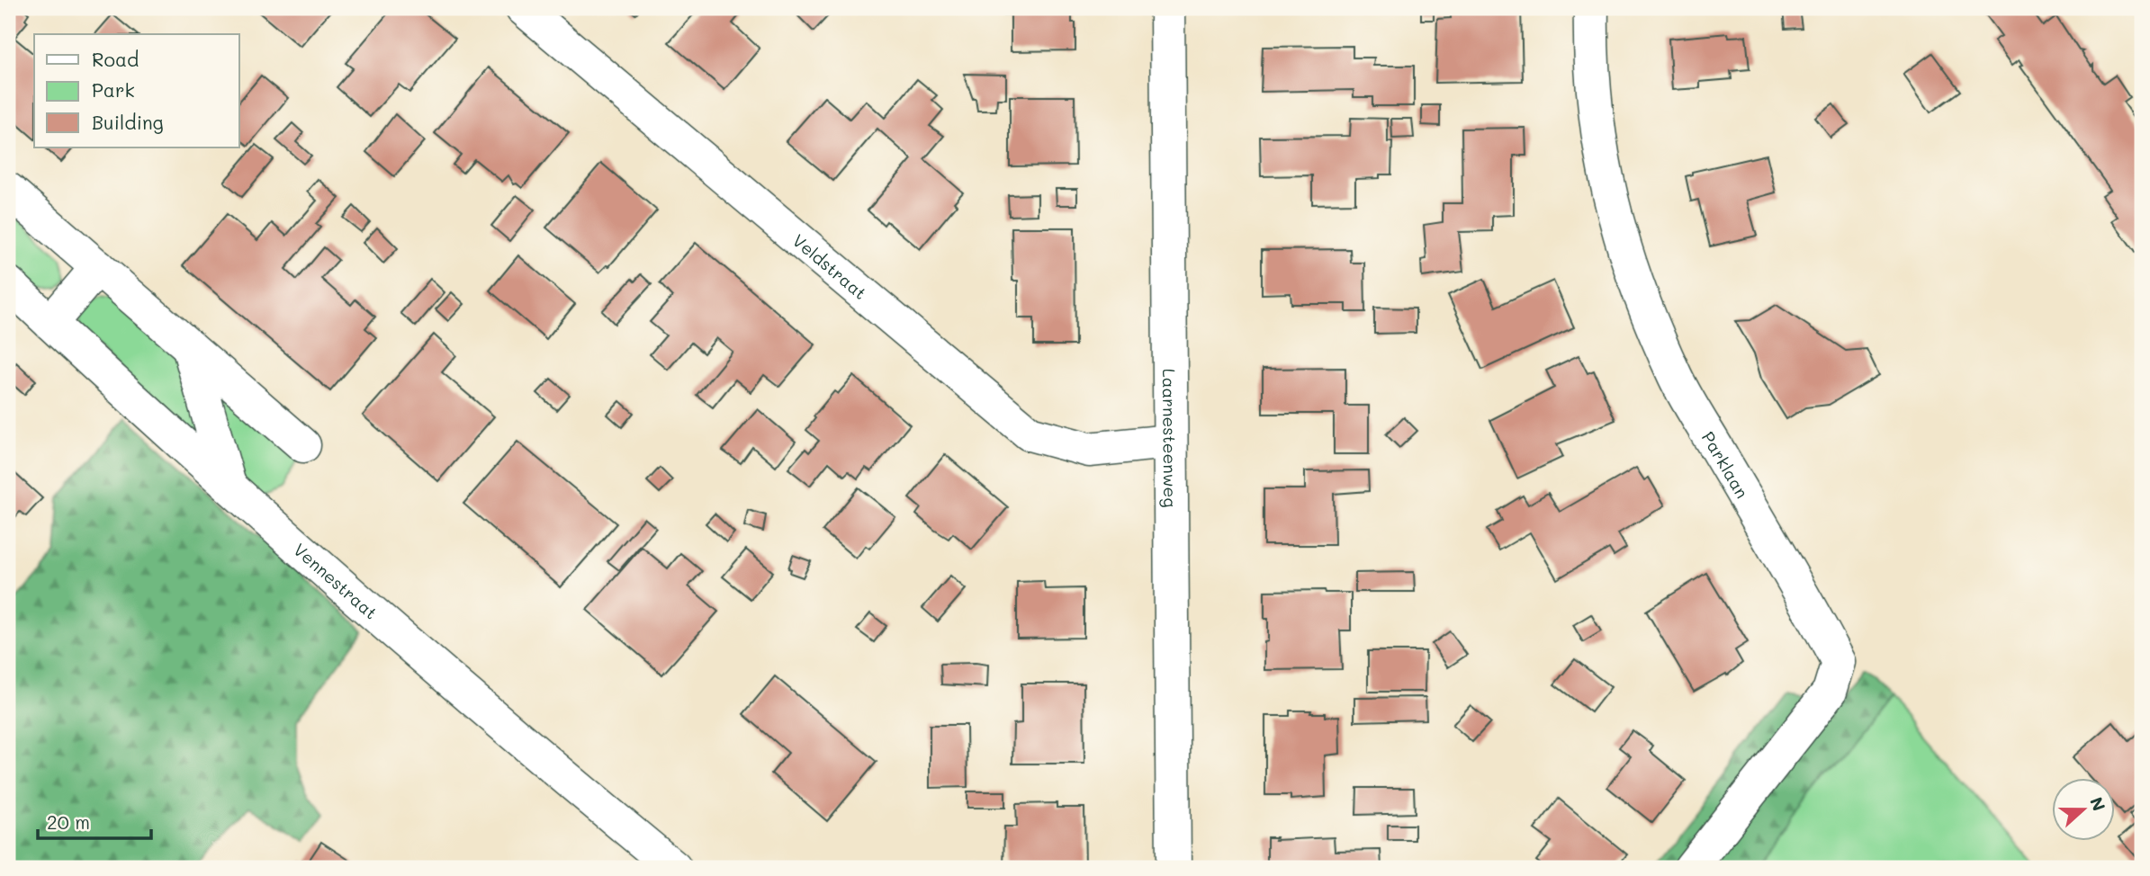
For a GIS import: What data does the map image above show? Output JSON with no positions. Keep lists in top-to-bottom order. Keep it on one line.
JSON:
{"streets":{"street":["Veldstraat","Laarnesteenweg","Parklaan","Vennestraat"]},"crossings":[["Veldstraat","Laarnesteenweg"]],"legend":["Road","Park","Building"],"scale_bar":"20 m","north":"right"}
